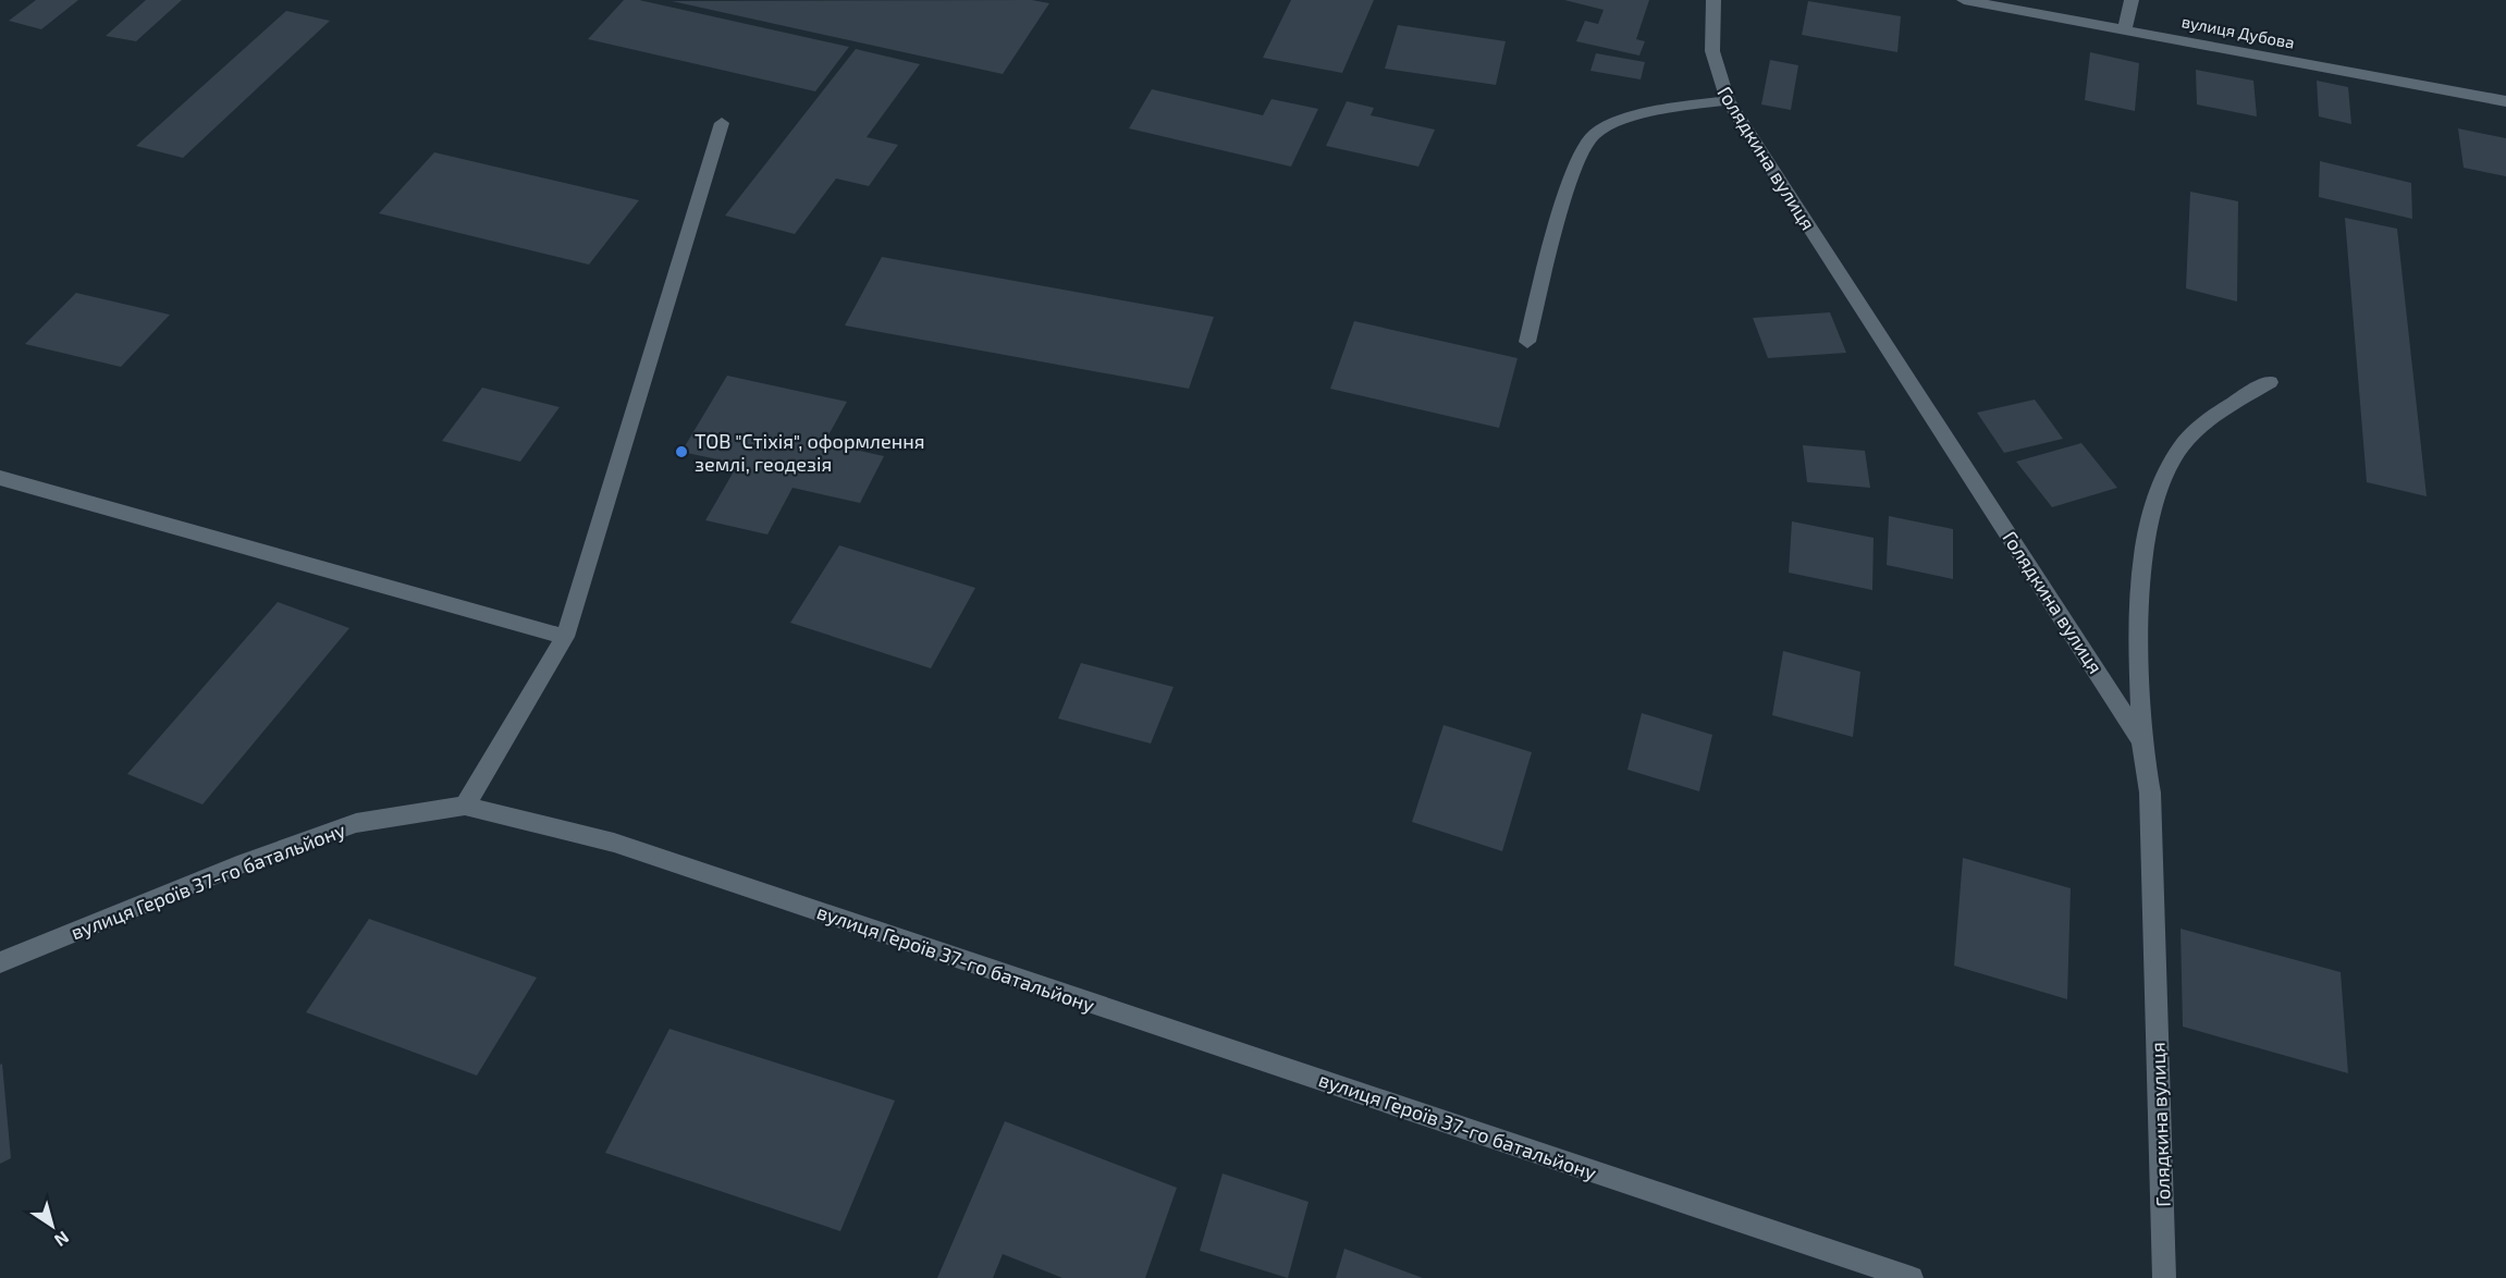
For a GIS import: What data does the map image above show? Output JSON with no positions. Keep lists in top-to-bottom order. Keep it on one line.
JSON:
{"streets":{"street":["вулиця Дубова","Голядкина вулиця","вулиця Героїв 37-го батальйону"]},"places":["ТОВ \"Стіхія\", оформлення землі, геодезія"],"north":"bottom right"}
